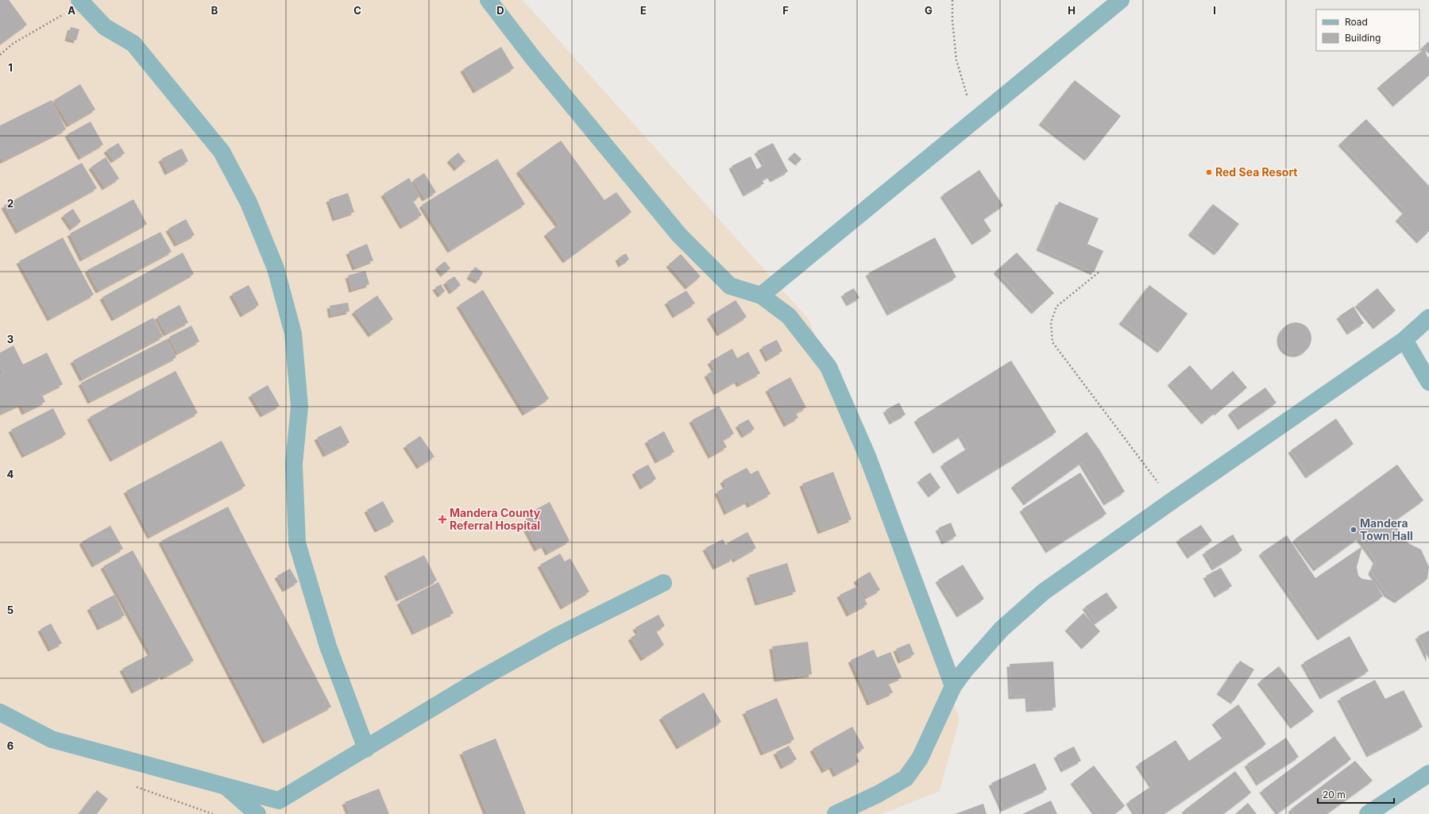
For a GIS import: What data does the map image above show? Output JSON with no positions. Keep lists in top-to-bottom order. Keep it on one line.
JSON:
{"places":{"other":["Red Sea Resort","Mandera Town Hall"],"health":["Mandera County Referral Hospital"]},"legend":["Road","Building"],"scale_bar":"20 m","grid":{"columns":["A","B","C","D","E","F","G","H","I"],"rows":["1","2","3","4","5","6"]}}
